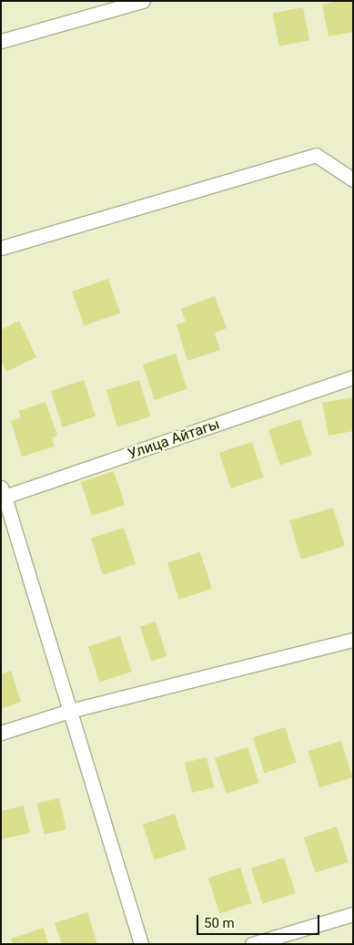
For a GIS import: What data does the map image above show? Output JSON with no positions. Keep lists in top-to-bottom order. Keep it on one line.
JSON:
{"streets":{"street":["Улица Айтагы"]},"scale_bar":"50 m"}
